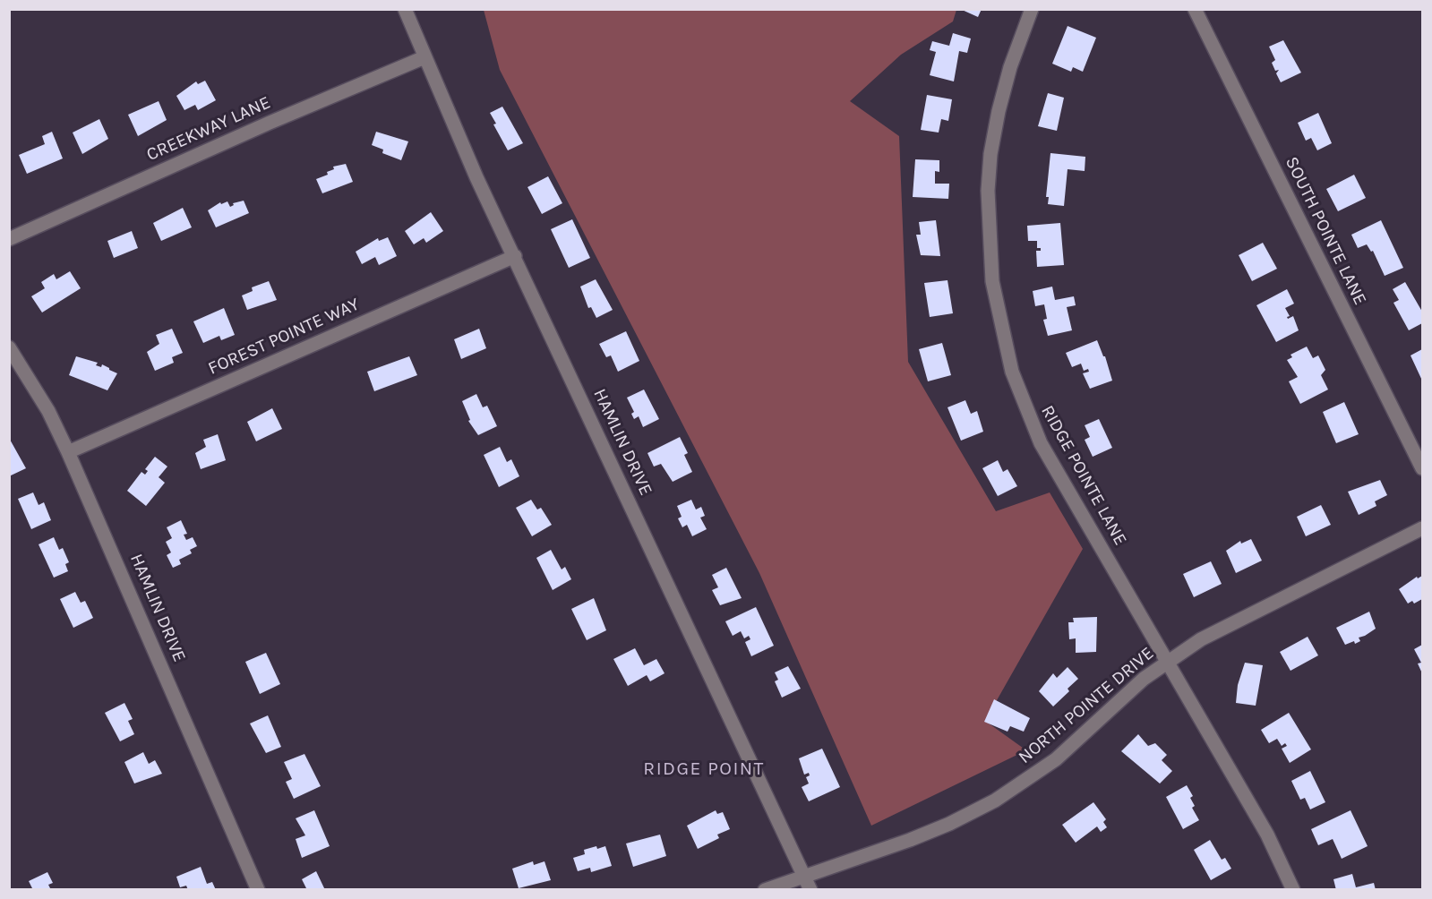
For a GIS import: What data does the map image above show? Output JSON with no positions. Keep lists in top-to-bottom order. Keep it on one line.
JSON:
{"streets":{"street":["CREEKWAY LANE","SOUTH POINTE LANE","FOREST POINTE WAY","HAMLIN DRIVE","RIDGE POINTE LANE","NORTH POINTE DRIVE"]},"crossings":[["CREEKWAY LANE","HAMLIN DRIVE"],["FOREST POINTE WAY","HAMLIN DRIVE"],["HAMLIN DRIVE","NORTH POINTE DRIVE"],["RIDGE POINTE LANE","NORTH POINTE DRIVE"]],"districts":["RIDGE POINT"]}
